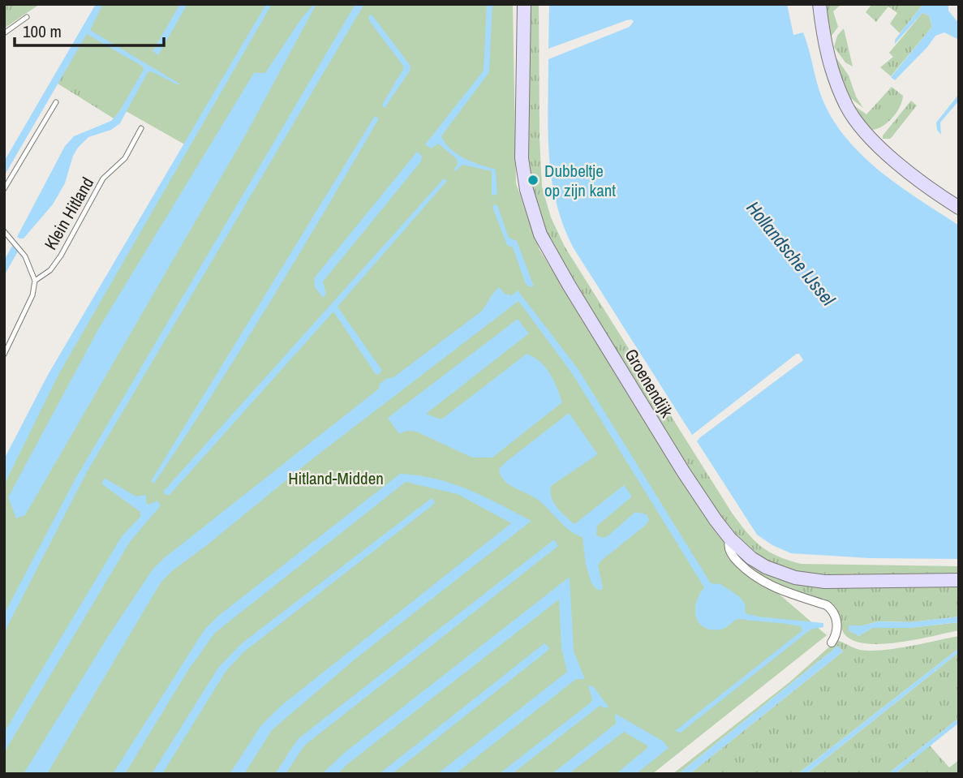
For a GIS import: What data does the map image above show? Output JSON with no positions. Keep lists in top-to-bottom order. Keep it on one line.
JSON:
{"streets":{"street":["Groenendijk"],"lane":["Klein Hitland"]},"water":["Hollandsche IJssel"],"parks":["Hitland-Midden"],"places":["Dubbeltje op zijn kant"],"scale_bar":"100 m"}
